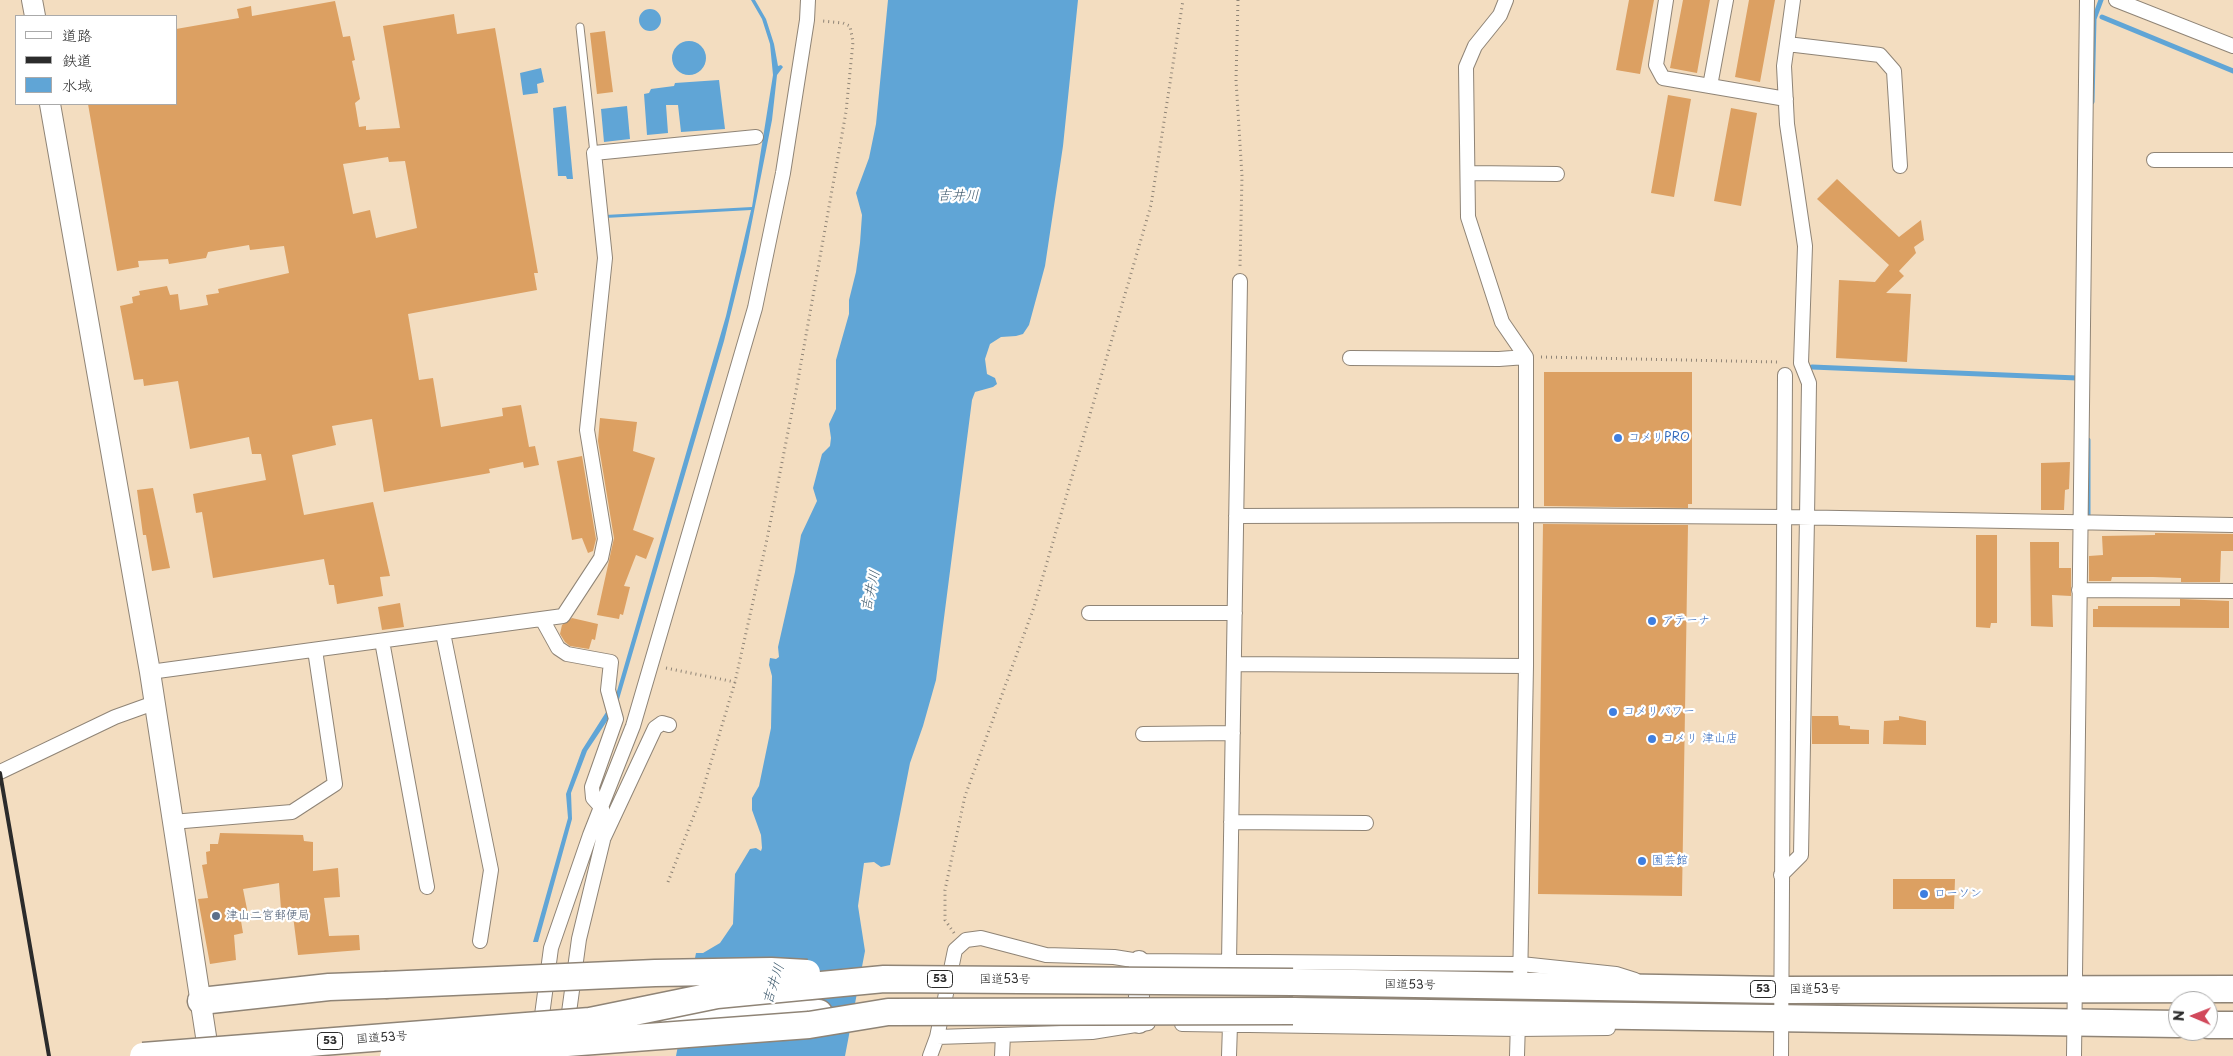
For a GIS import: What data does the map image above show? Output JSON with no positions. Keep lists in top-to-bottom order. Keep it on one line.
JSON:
{"streets":{"highway":["53","国道53号"]},"water":["吉井川"],"places":["コメリPRO","アテーナ","コメリパワー","コメリ 津山店","園芸館","ローソン","津山二宮郵便局"],"legend":["道路","鉄道","水域"],"north":"left"}
